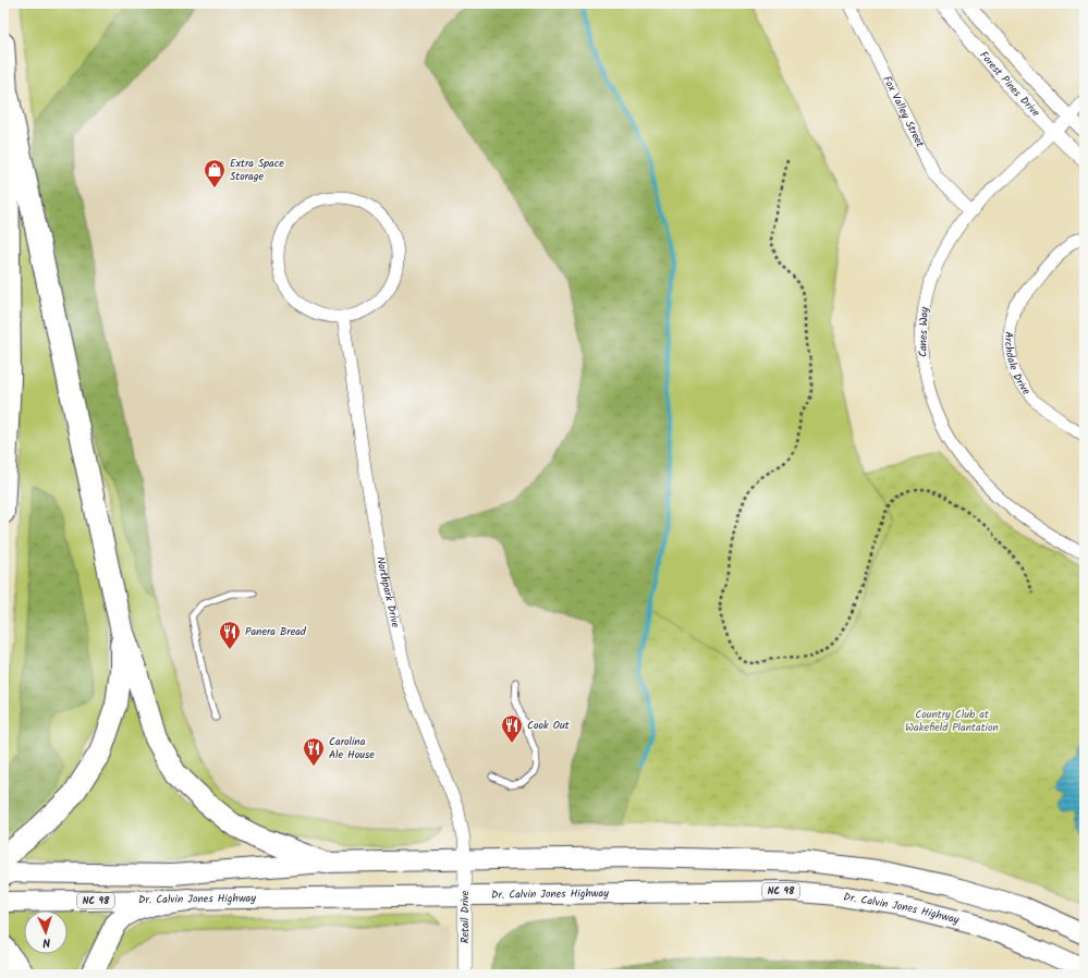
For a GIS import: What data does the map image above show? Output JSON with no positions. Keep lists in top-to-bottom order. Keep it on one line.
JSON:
{"streets":{"highway":["NC 98","Dr. Calvin Jones Highway"],"street":["Forest Pines Drive","Fox Valley Street","Canes Way","Archdale Drive","Northpark Drive","Retail Drive"]},"crossings":[["Forest Pines Drive","Canes Way"],["Fox Valley Street","Canes Way"],["Northpark Drive","Retail Drive"],["Dr. Calvin Jones Highway","Retail Drive"]],"parks":["Country Club at Wakefield Plantation"],"places":{"shop":["Extra Space Storage"],"restaurant":["Panera Bread","Cook Out","Carolina Ale House"]},"north":"bottom"}
